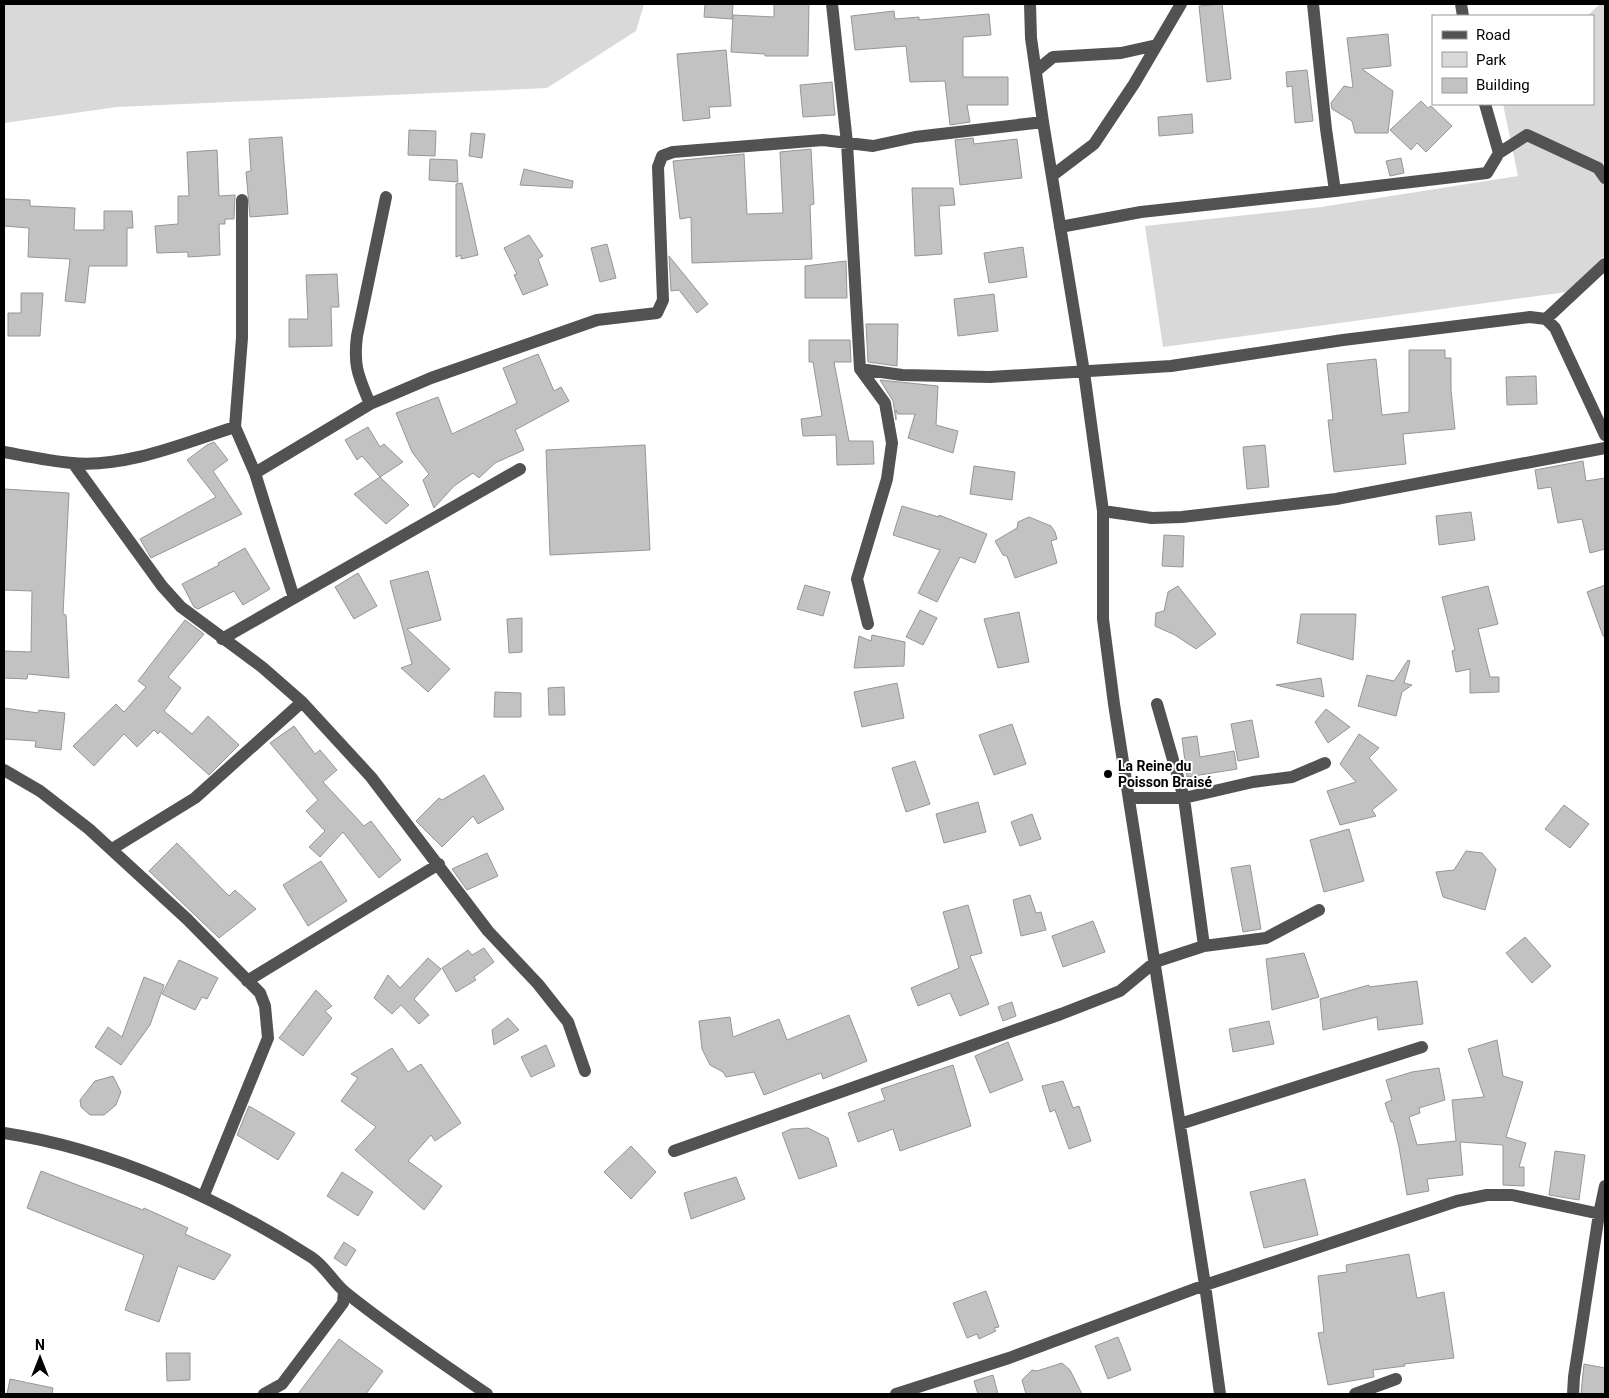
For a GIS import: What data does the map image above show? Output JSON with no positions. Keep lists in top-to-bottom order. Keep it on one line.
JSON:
{"places":["La Reine du Poisson Braisé"],"legend":["Road","Park","Building"],"north":"top"}
